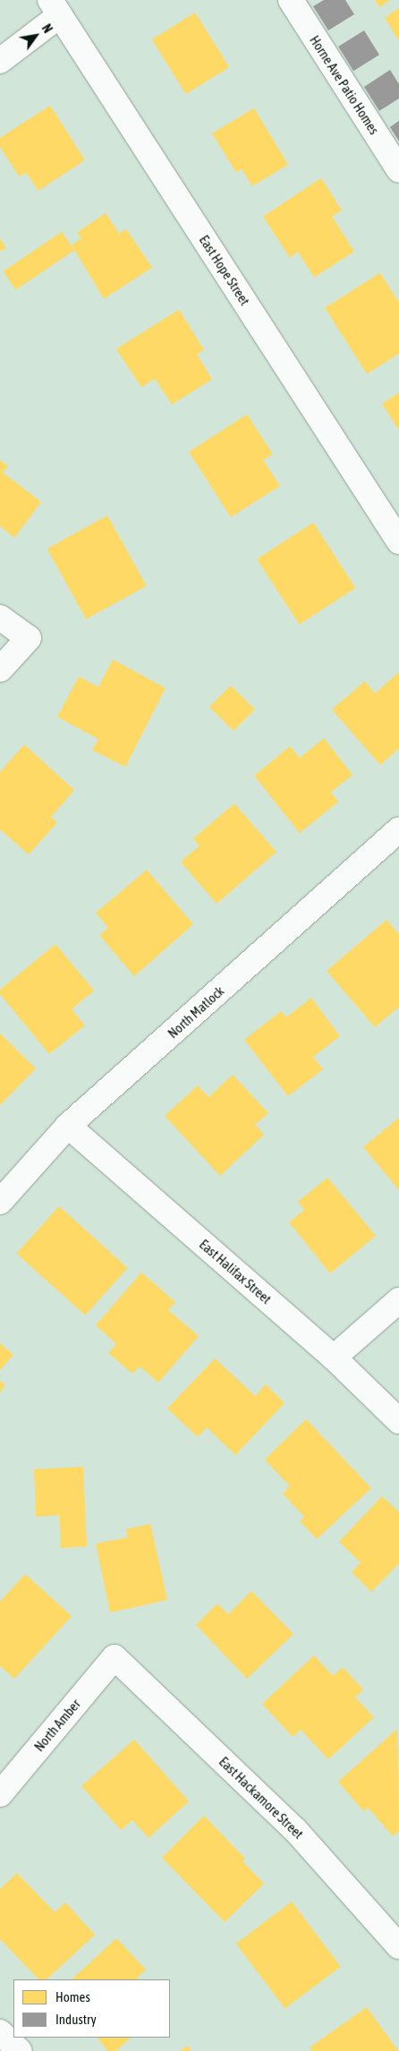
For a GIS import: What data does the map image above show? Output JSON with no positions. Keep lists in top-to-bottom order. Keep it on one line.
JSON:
{"streets":{"street":["Horne Ave Patio Homes","East Hope Street","North Matlock","East Halifax Street","North Amber","East Hackamore Street"]},"crossings":[["North Matlock","East Halifax Street"],["North Amber","East Hackamore Street"]],"legend":["Homes","Industry"],"north":"top right"}
